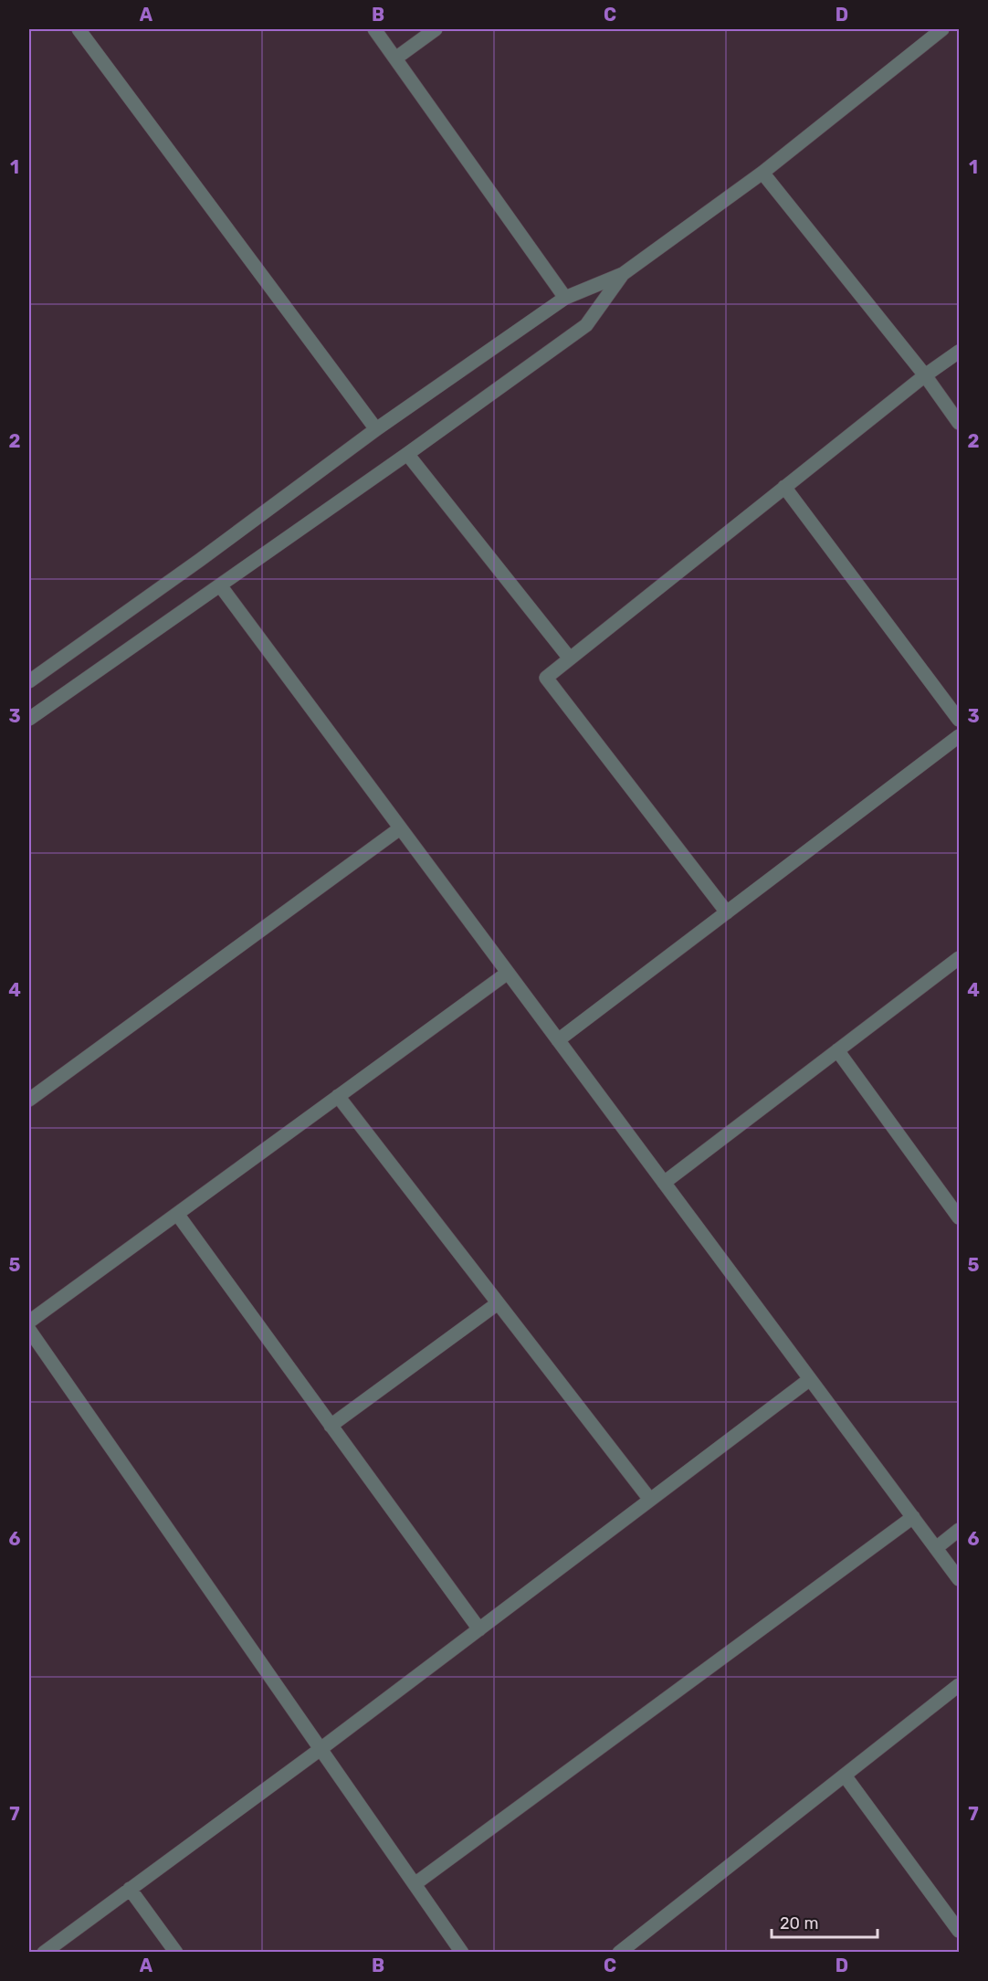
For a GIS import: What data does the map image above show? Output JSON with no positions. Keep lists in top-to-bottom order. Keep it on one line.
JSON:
{"scale_bar":"20 m","grid":{"columns":["A","B","C","D"],"rows":["1","2","3","4","5","6","7"]}}
